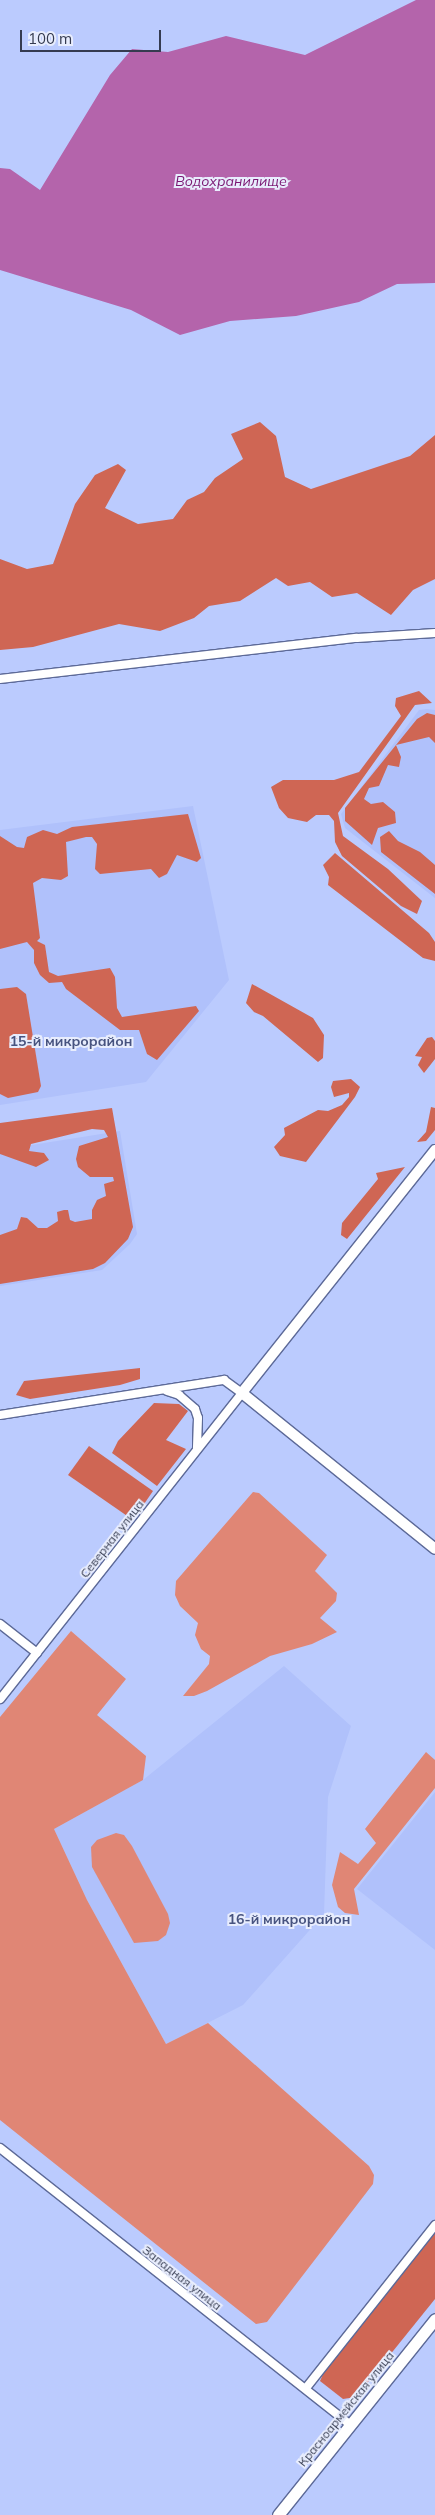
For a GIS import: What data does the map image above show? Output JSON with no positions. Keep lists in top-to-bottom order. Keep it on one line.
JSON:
{"streets":{"main road":["Красноармейская улица"],"street":["Северная улица","Западная улица"]},"crossings":[["Западная улица","Красноармейская улица"]],"districts":["15-й микрорайон","16-й микрорайон"],"water":["Водохранилище"],"scale_bar":"100 m"}
